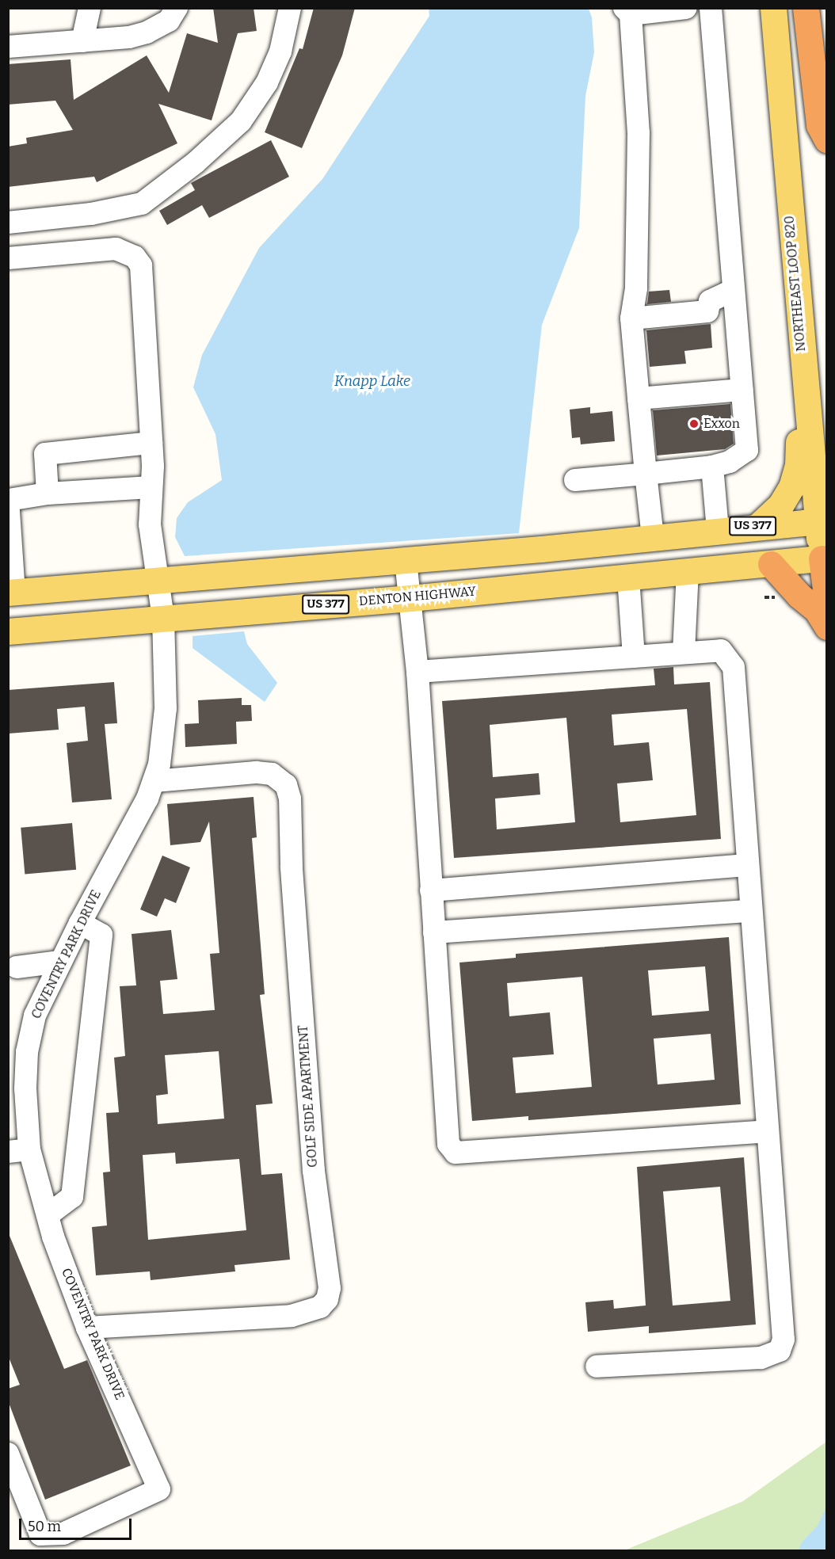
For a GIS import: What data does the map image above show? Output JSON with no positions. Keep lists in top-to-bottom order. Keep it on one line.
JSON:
{"streets":{"main road":["NORTHEAST LOOP 820","US 377","DENTON HIGHWAY"],"street":["COVENTRY PARK DRIVE","GOLF SIDE APARTMENT"]},"crossings":[["NORTHEAST LOOP 820","US 377"],["NORTHEAST LOOP 820","DENTON HIGHWAY"],["US 377","COVENTRY PARK DRIVE"],["DENTON HIGHWAY","COVENTRY PARK DRIVE"],["COVENTRY PARK DRIVE","GOLF SIDE APARTMENT"]],"water":["Knapp Lake"],"places":["Exxon"],"scale_bar":"50 m"}
